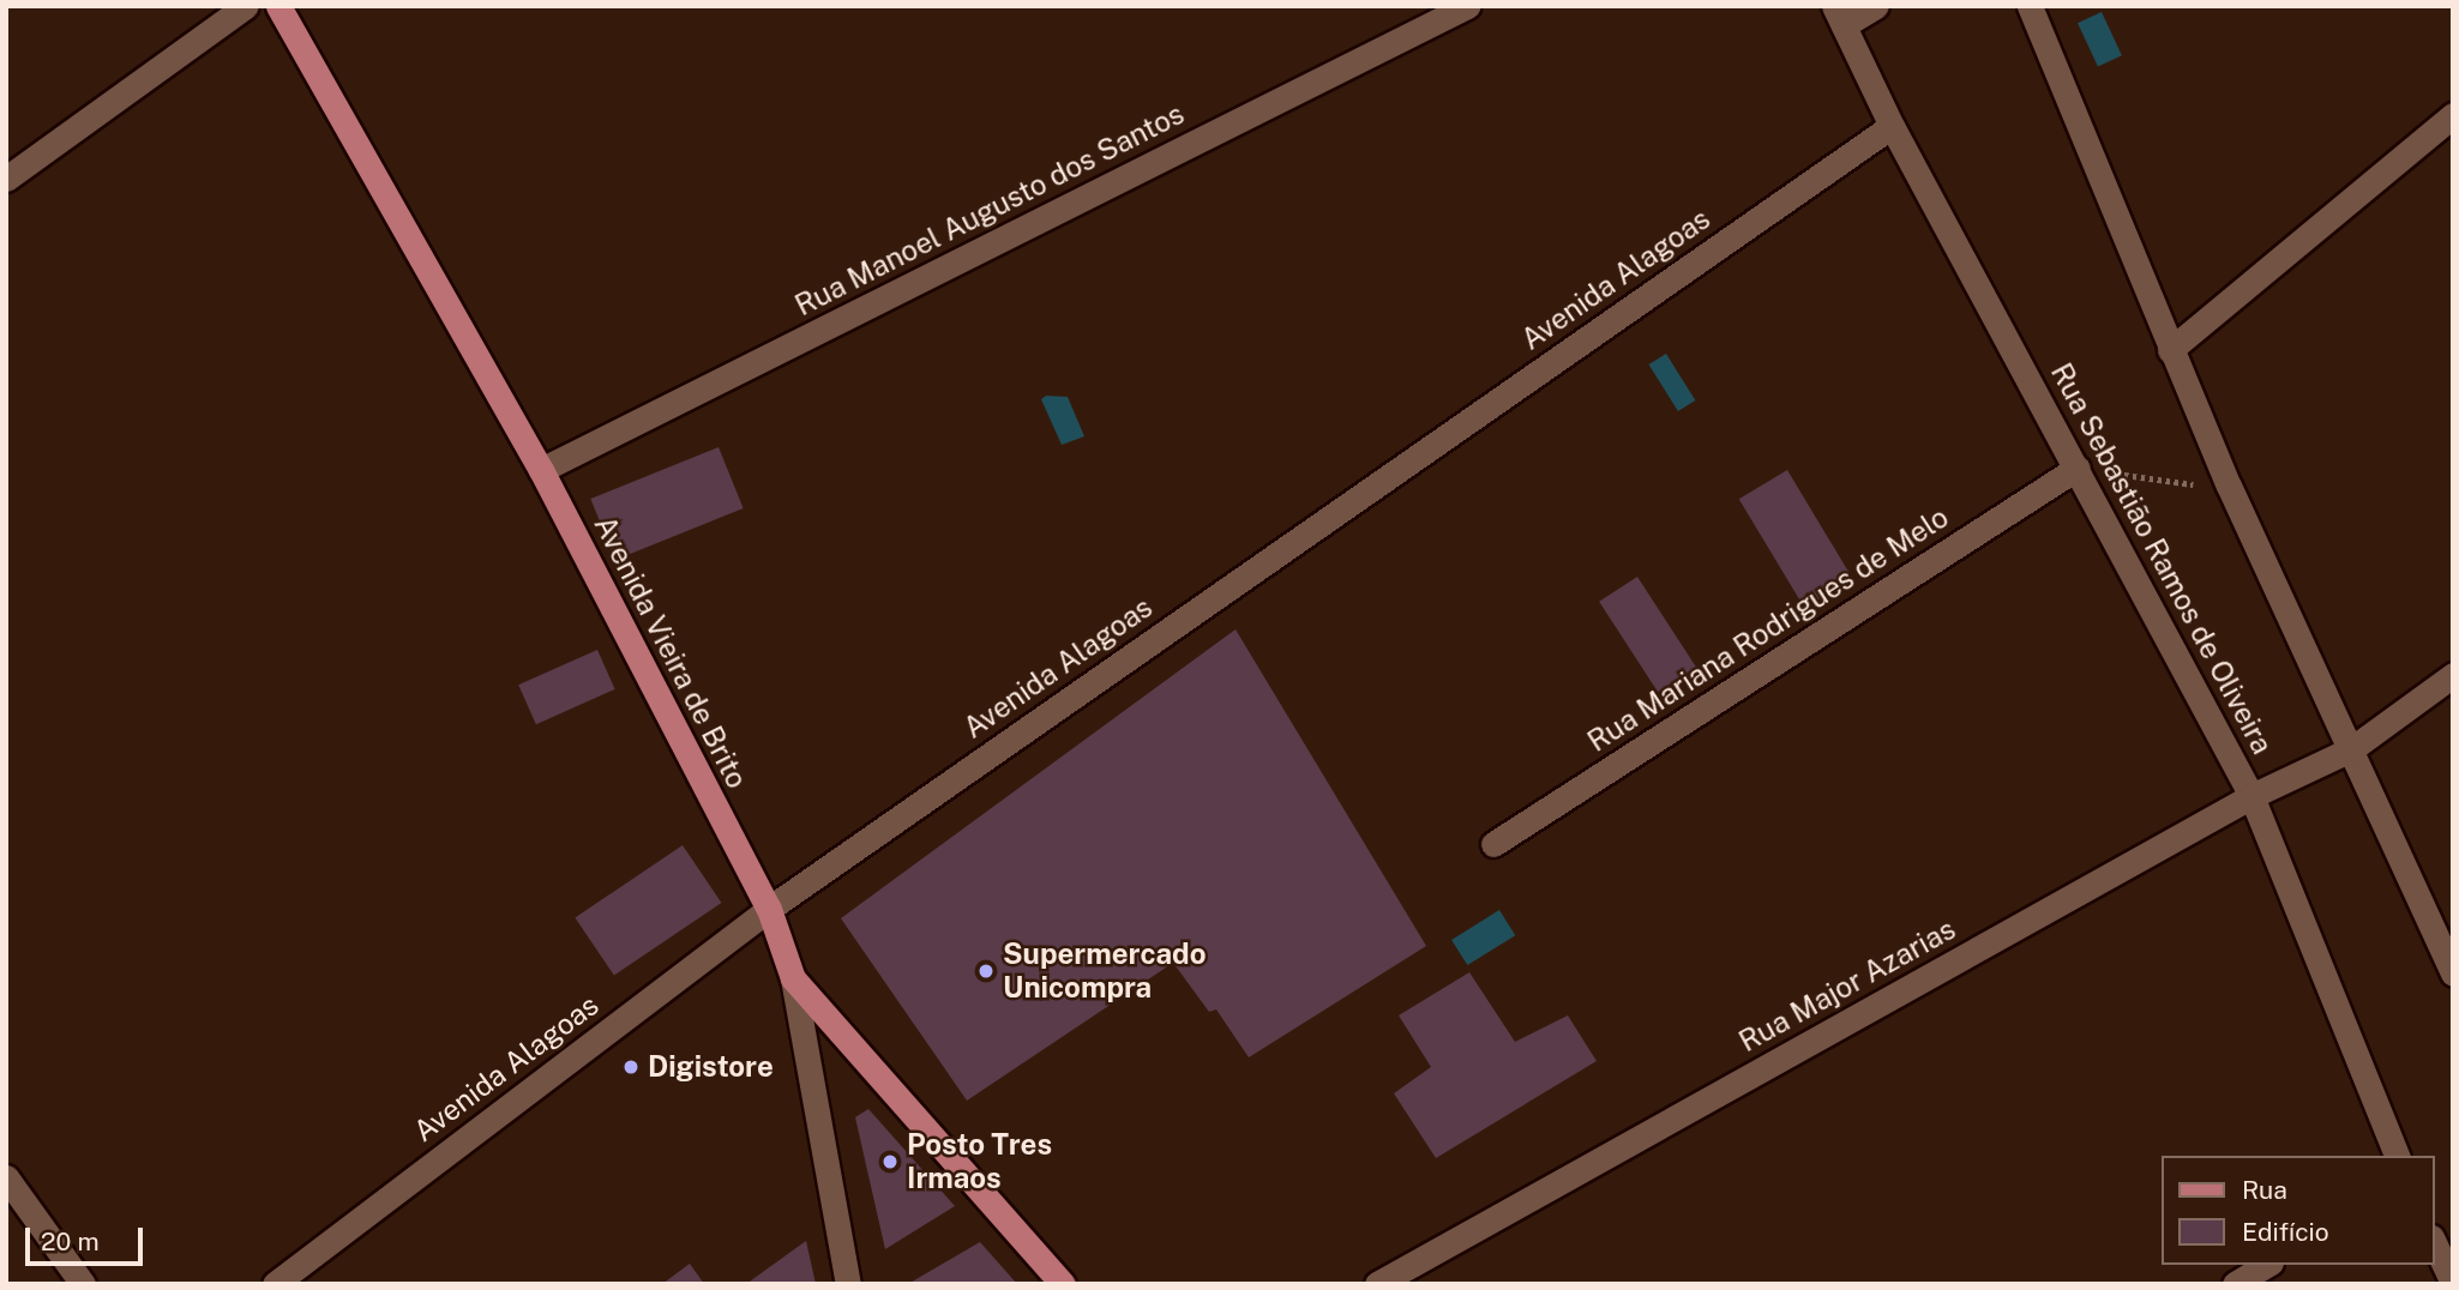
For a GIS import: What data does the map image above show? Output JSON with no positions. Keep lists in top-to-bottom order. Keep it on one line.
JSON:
{"streets":{"main road":["Avenida Vieira de Brito"],"street":["Rua Manoel Augusto dos Santos","Avenida Alagoas","Rua Sebastião Ramos de Oliveira","Rua Mariana Rodrigues de Melo","Rua Major Azarias"]},"crossings":[["Rua Manoel Augusto dos Santos","Avenida Vieira de Brito"],["Avenida Alagoas","Rua Sebastião Ramos de Oliveira"],["Avenida Alagoas","Avenida Vieira de Brito"],["Rua Sebastião Ramos de Oliveira","Rua Mariana Rodrigues de Melo"],["Rua Sebastião Ramos de Oliveira","Rua Major Azarias"]],"places":["Supermercado Unicompra","Digistore","Posto Tres Irmaos"],"legend":["Rua","Edifício"],"scale_bar":"20 m"}
